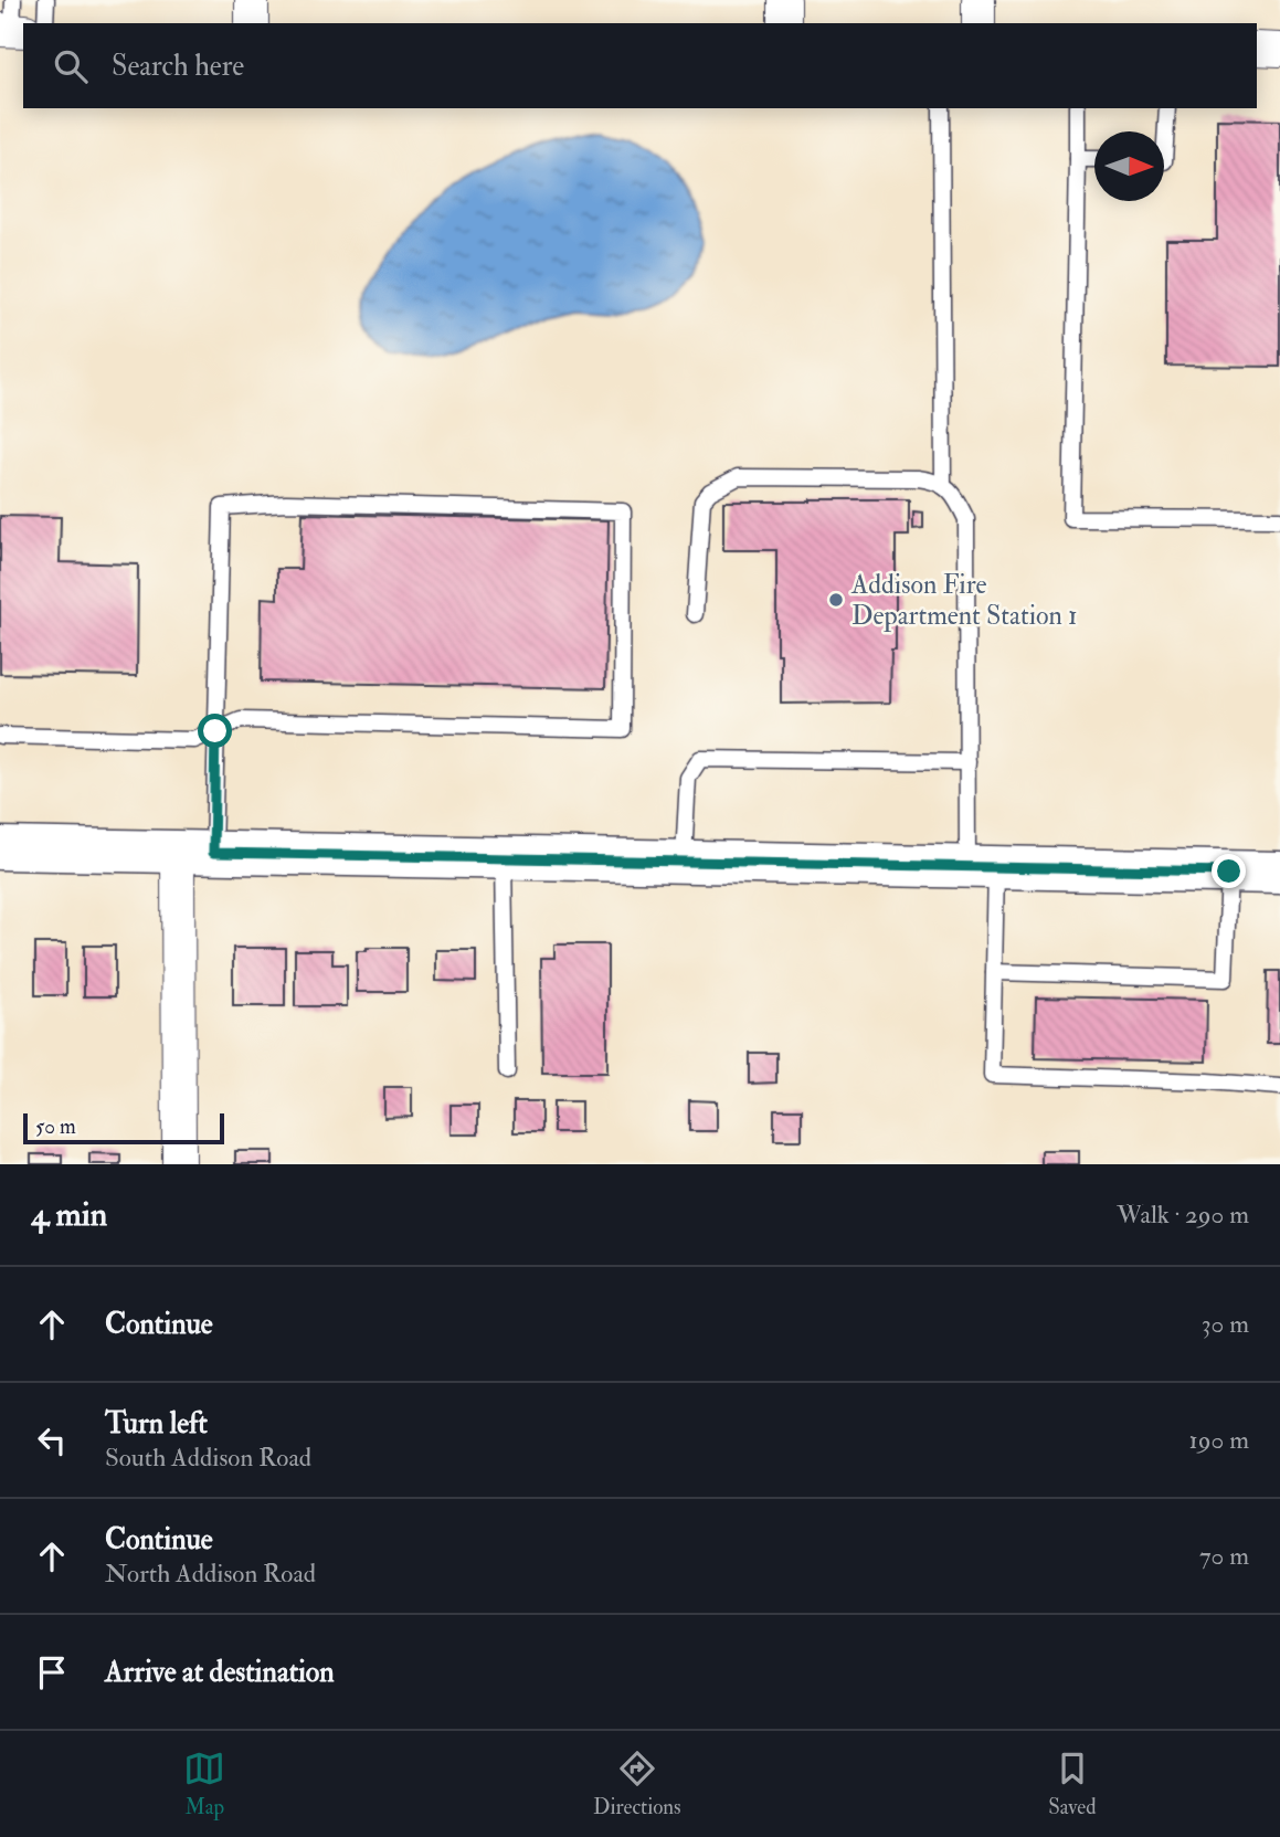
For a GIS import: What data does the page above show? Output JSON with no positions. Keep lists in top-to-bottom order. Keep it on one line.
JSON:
{"places":["Addison Fire Department Station 1"],"scale_bar":"50 m","north":"right","page":{"search":"Search here","scale":"50 m","heading":["4 min","Walk · 290 m"],"list":[["Continue","30 m"],["Turn left","South Addison Road","190 m"],["Continue","North Addison Road","70 m"],"Arrive at destination"],"nav":["Map","Directions","Saved"]}}
